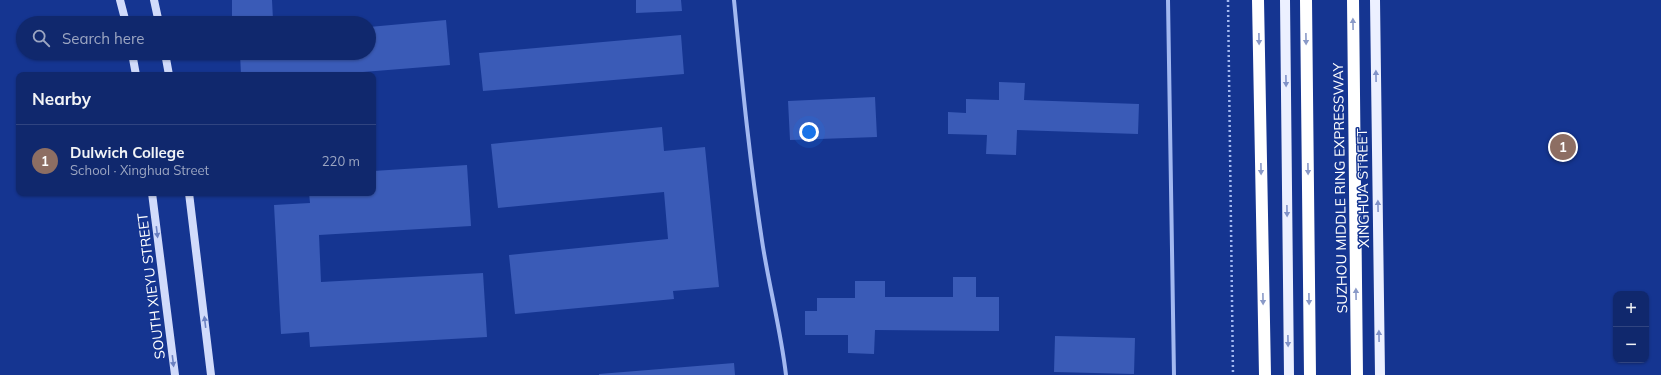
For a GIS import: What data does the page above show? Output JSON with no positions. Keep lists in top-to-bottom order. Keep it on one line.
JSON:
{"streets":{"highway":["SUZHOU MIDDLE RING EXPRESSWAY"],"main road":["XINGHUA STREET","SOUTH XIEYU STREET"]},"one_way":["XINGHUA STREET"],"page":{"search":"Search here","heading":"Nearby","list":[{"mark":"1","name":"Dulwich College","note":"School · Xinghua Street","value":"220 m"}],"pins":"1","map_buttons":["+","−"]}}
